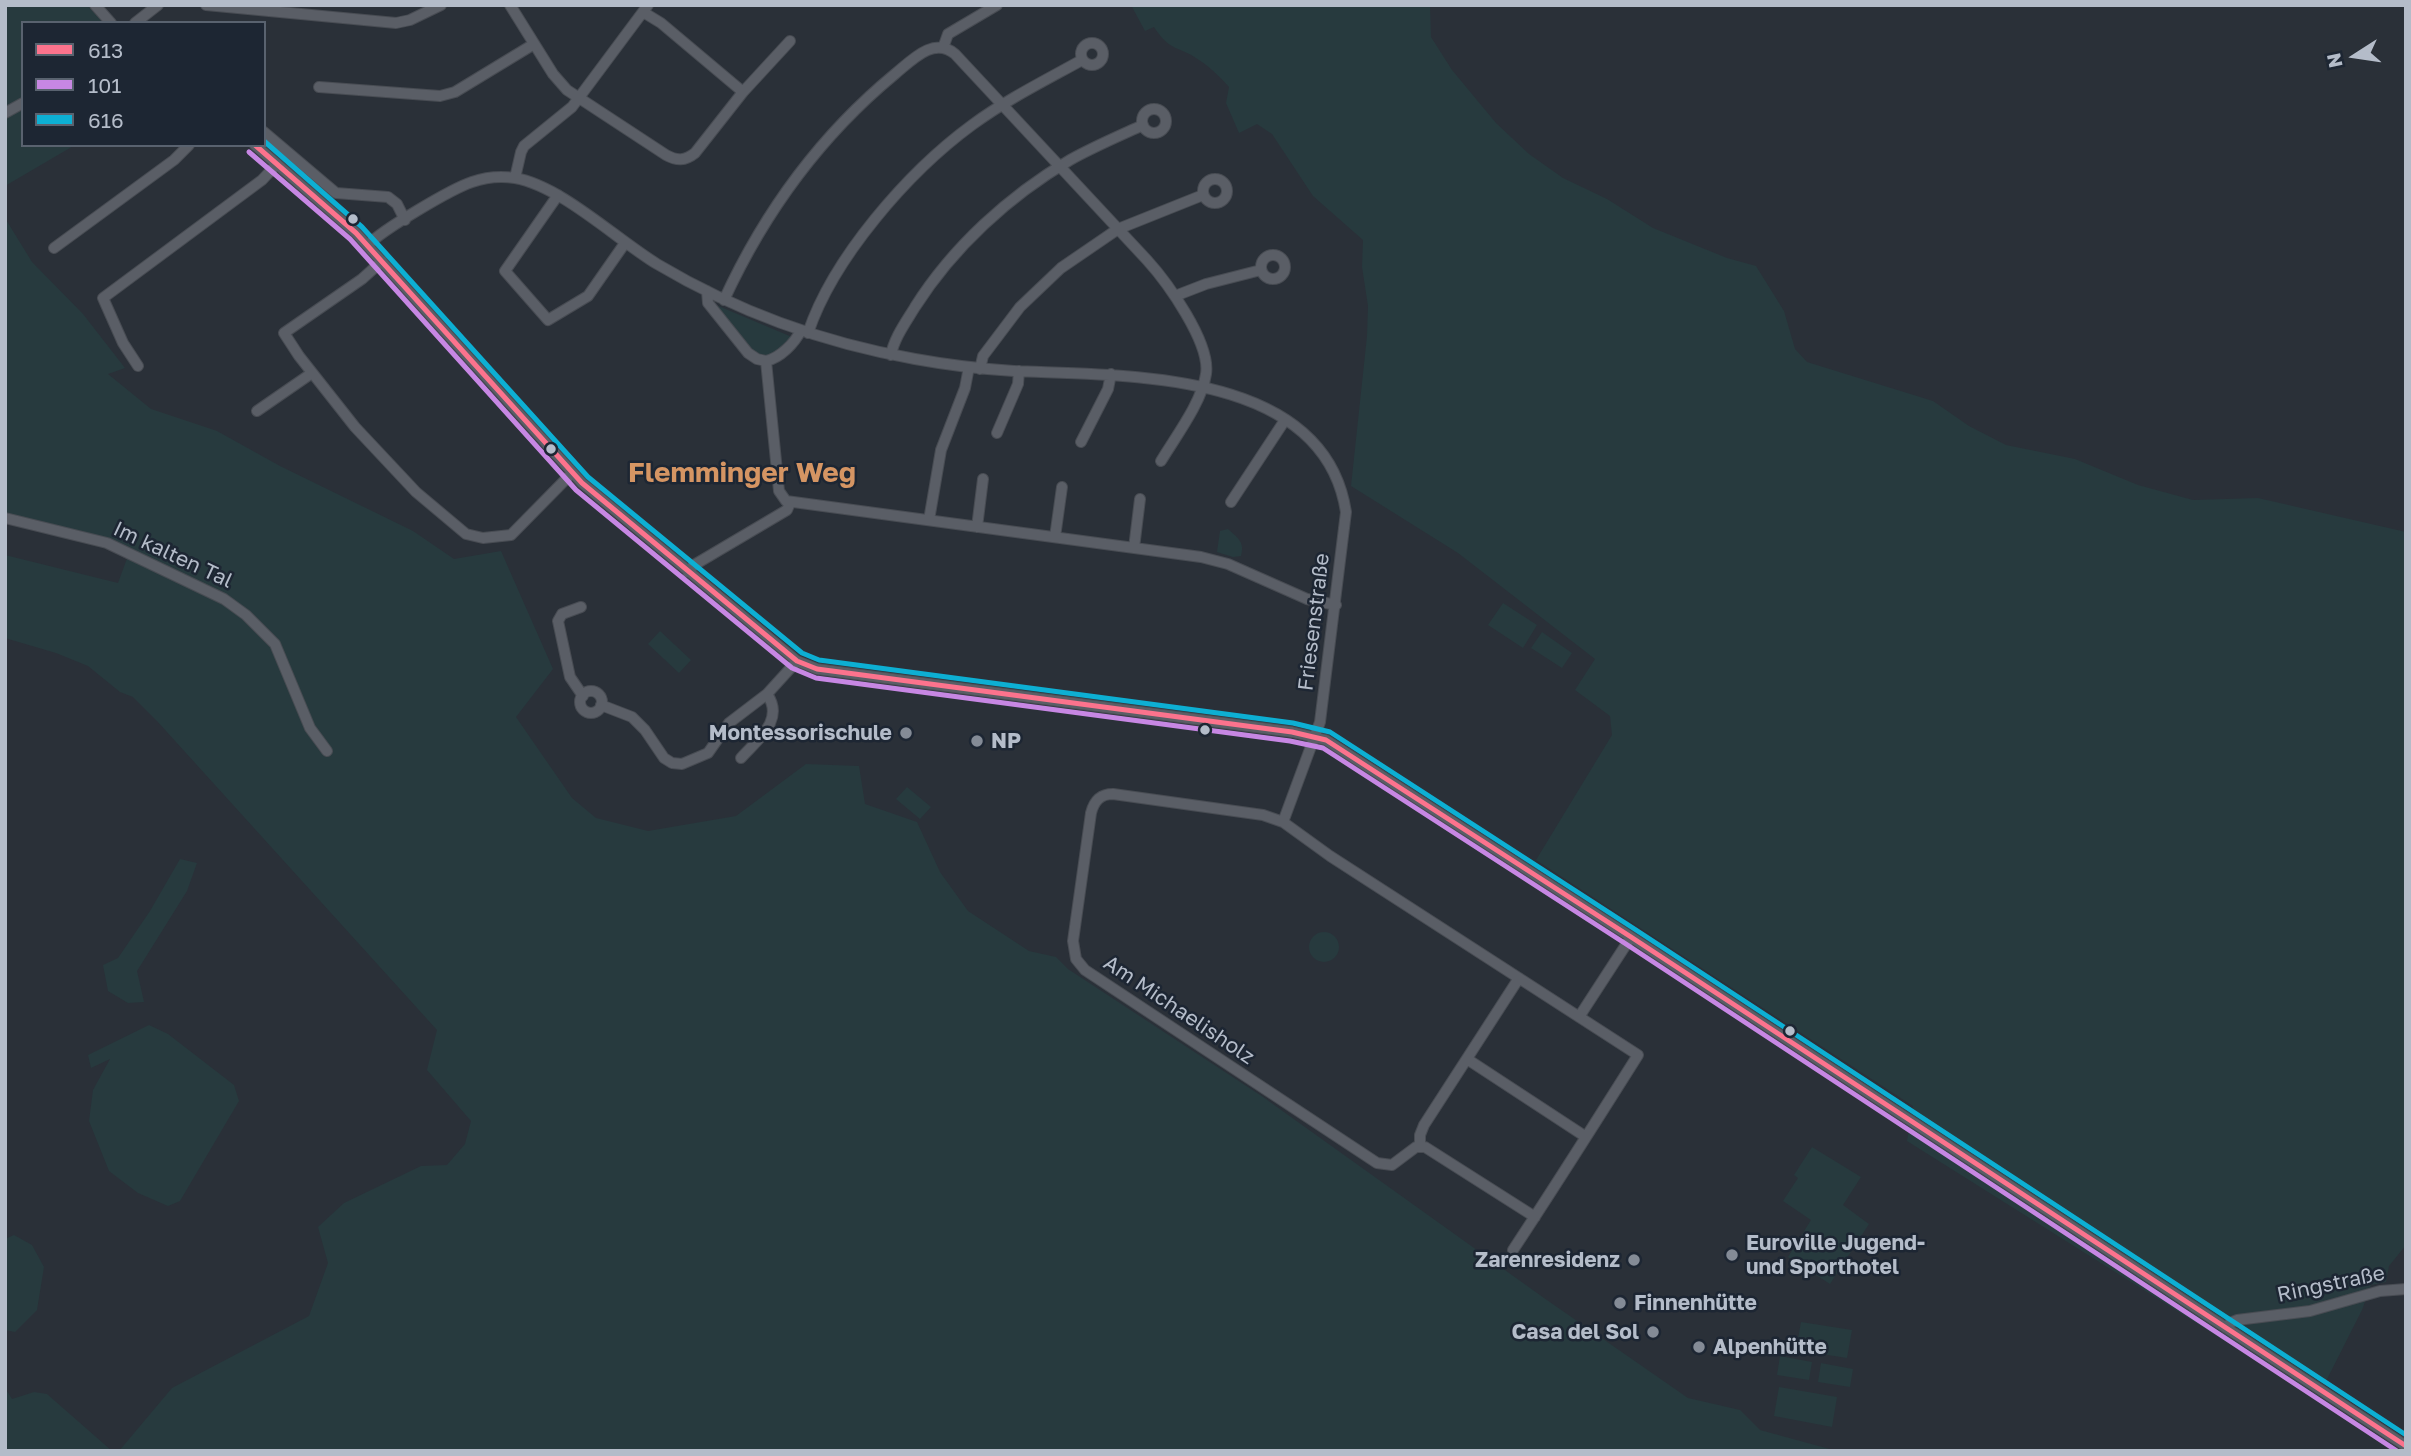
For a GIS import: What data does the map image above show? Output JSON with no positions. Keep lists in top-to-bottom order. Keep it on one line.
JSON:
{"streets":{"street":["Im kalten Tal","Friesenstraße","Am Michaelisholz","Ringstraße"]},"districts":["Flemminger Weg"],"places":["Montessorischule","NP","Euroville Jugend- und Sporthotel","Zarenresidenz","Finnenhütte","Casa del Sol","Alpenhütte"],"lines":["transit line 616","transit line 613","transit line 101"],"legend":["613","101","616"],"north":"left"}
